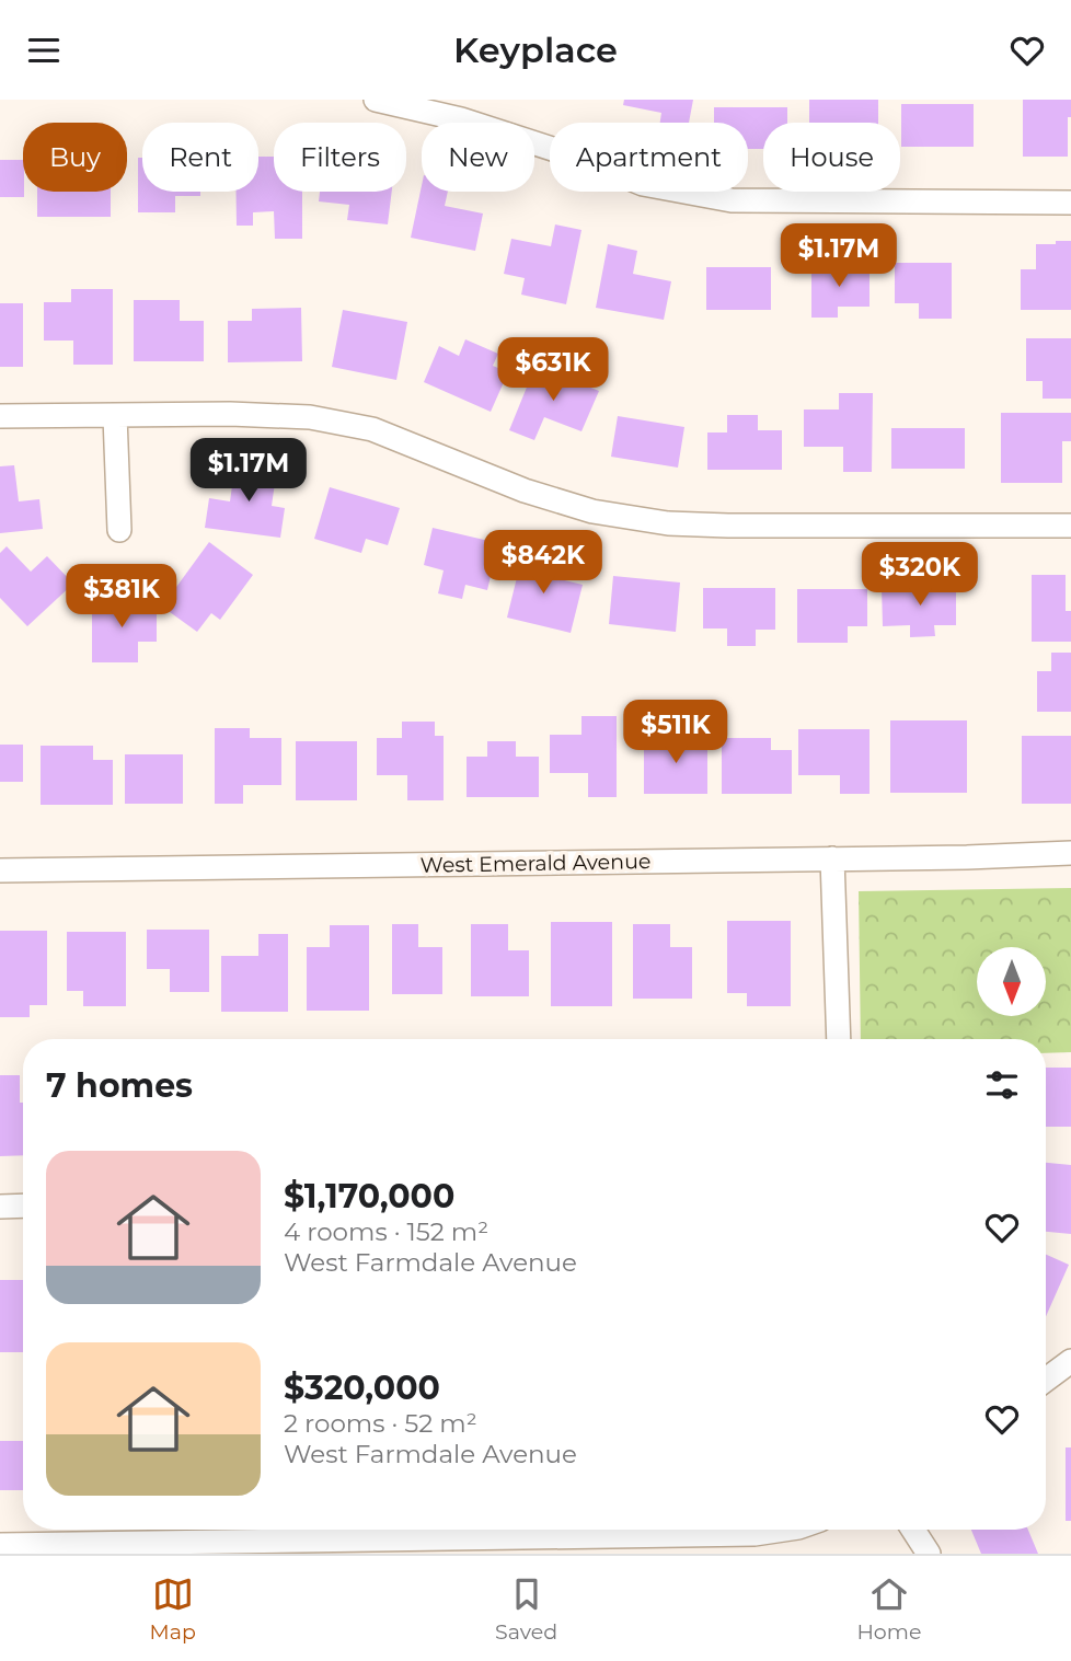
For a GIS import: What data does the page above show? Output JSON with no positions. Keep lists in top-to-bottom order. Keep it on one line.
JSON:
{"streets":{"street":["West Emerald Avenue"]},"north":"bottom","page":{"header":"Keyplace","chip":["Buy","Rent","Filters","New","Apartment","House"],"price":["$1.17M","$631K","$1.17M","$842K","$320K","$381K","$511K"],"heading":"7 homes","list":[{"name":"$1,170,000","note":"4 rooms · 152 m² · West Farmdale Avenue"},{"name":"$320,000","note":"2 rooms · 52 m² · West Farmdale Avenue"}],"tabs":["Map","Saved","Home"]}}
